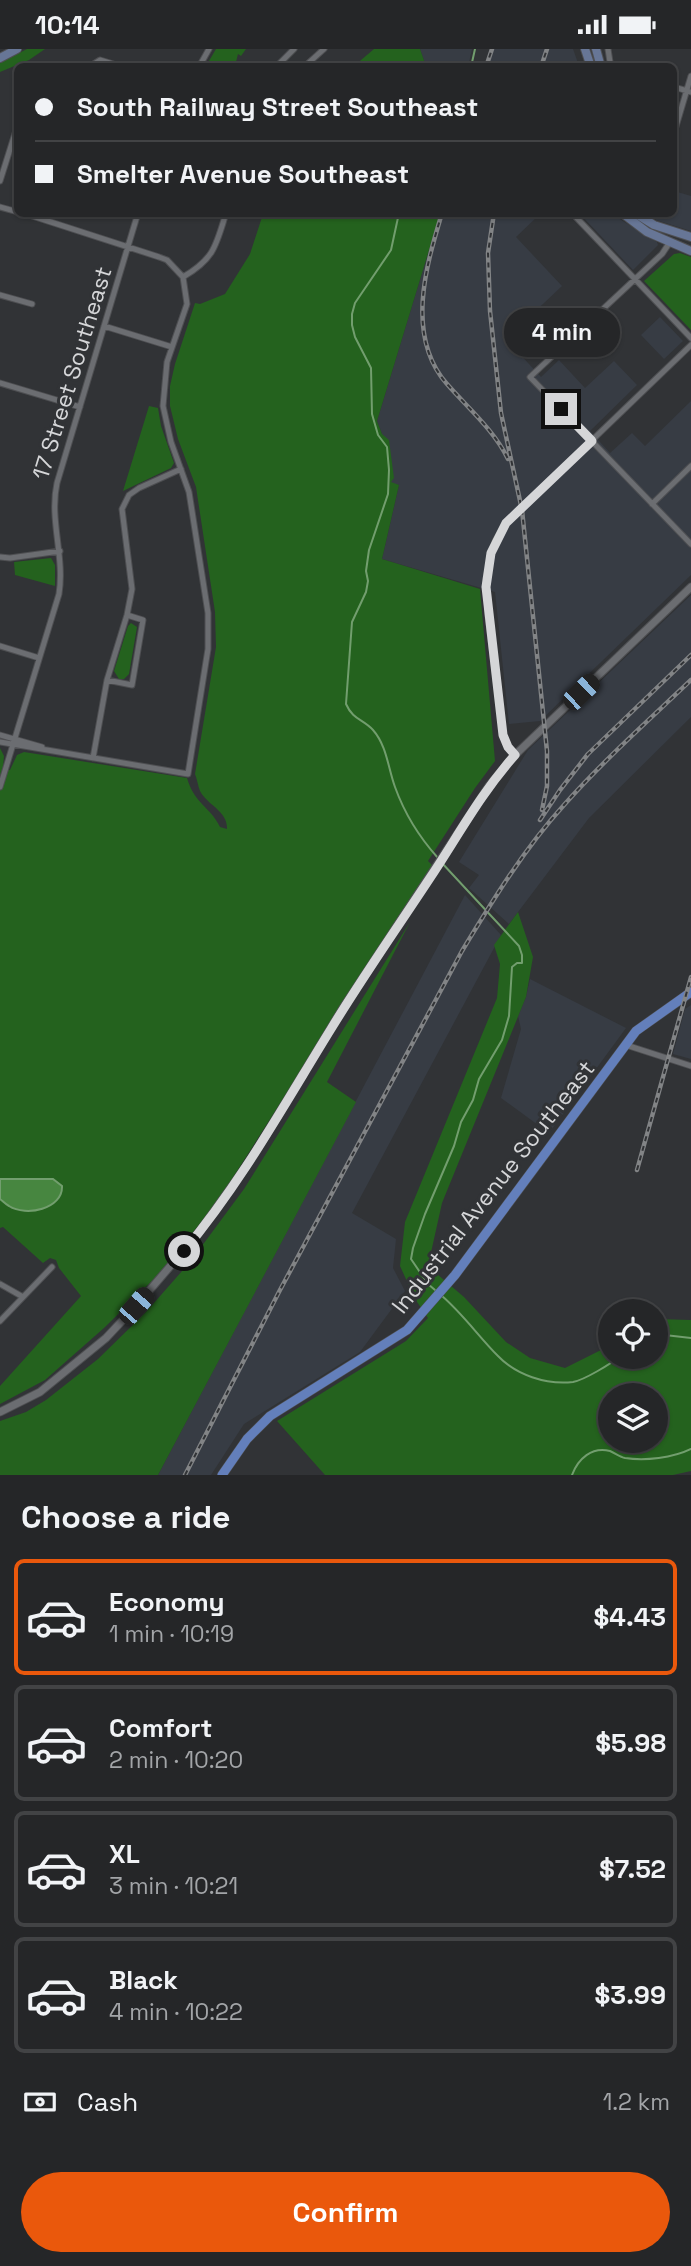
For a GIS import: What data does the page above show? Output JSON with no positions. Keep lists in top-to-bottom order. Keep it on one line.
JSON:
{"streets":{"main road":["Industrial Avenue Southeast"],"street":["17 Street Southeast"]},"page":{"status":"10:14","banner":["South Railway Street Southeast","Smelter Avenue Southeast"],"bubble":"4 min","heading":"Choose a ride","list":[{"name":"Economy","note":"1 min · 10:19","value":"$4.43"},{"name":"Comfort","note":"2 min · 10:20","value":"$5.98"},{"name":"XL","note":"3 min · 10:21","value":"$7.52"},{"name":"Black","note":"4 min · 10:22","value":"$3.99"}],"pay":["Cash","1.2 km"],"buttons":"Confirm"}}
